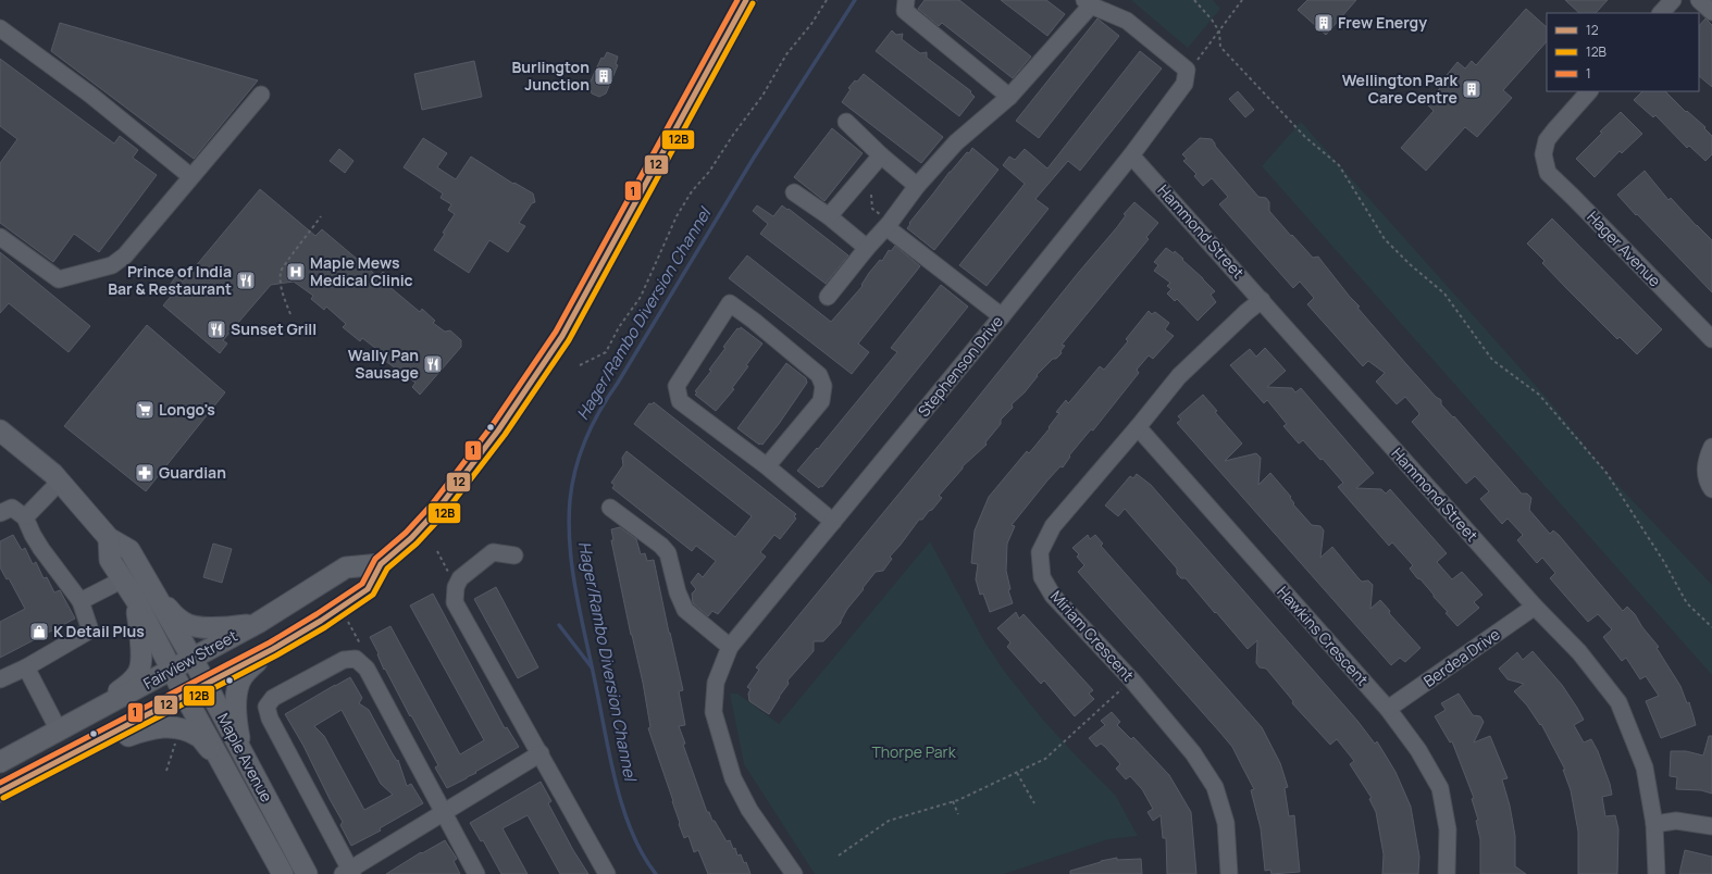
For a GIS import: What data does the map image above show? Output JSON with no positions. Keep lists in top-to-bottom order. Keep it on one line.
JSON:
{"streets":{"main road":["Fairview Street","Maple Avenue"],"street":["Hammond Street","Hager Avenue","Stephenson Drive","Miriam Crescent","Hawkins Crescent","Berdea Drive"]},"crossings":[["Hammond Street","Stephenson Drive"],["Hammond Street","Miriam Crescent"],["Hammond Street","Berdea Drive"],["Miriam Crescent","Hawkins Crescent"],["Hawkins Crescent","Berdea Drive"],["Fairview Street","Maple Avenue"]],"water":["Hager/Rambo Diversion Channel"],"parks":["Thorpe Park"],"places":{"building":["Frew Energy","Burlington Junction","Wellington Park Care Centre"],"hospital":["Maple Mews Medical Clinic"],"restaurant":["Prince of India Bar & Restaurant","Sunset Grill","Wally Pan Sausage"],"supermarket":["Longo's"],"pharmacy":["Guardian"],"shop":["K Detail Plus"]},"lines":["transit line 12","transit line 1","transit line 12B"],"legend":["12","12B","1"]}
